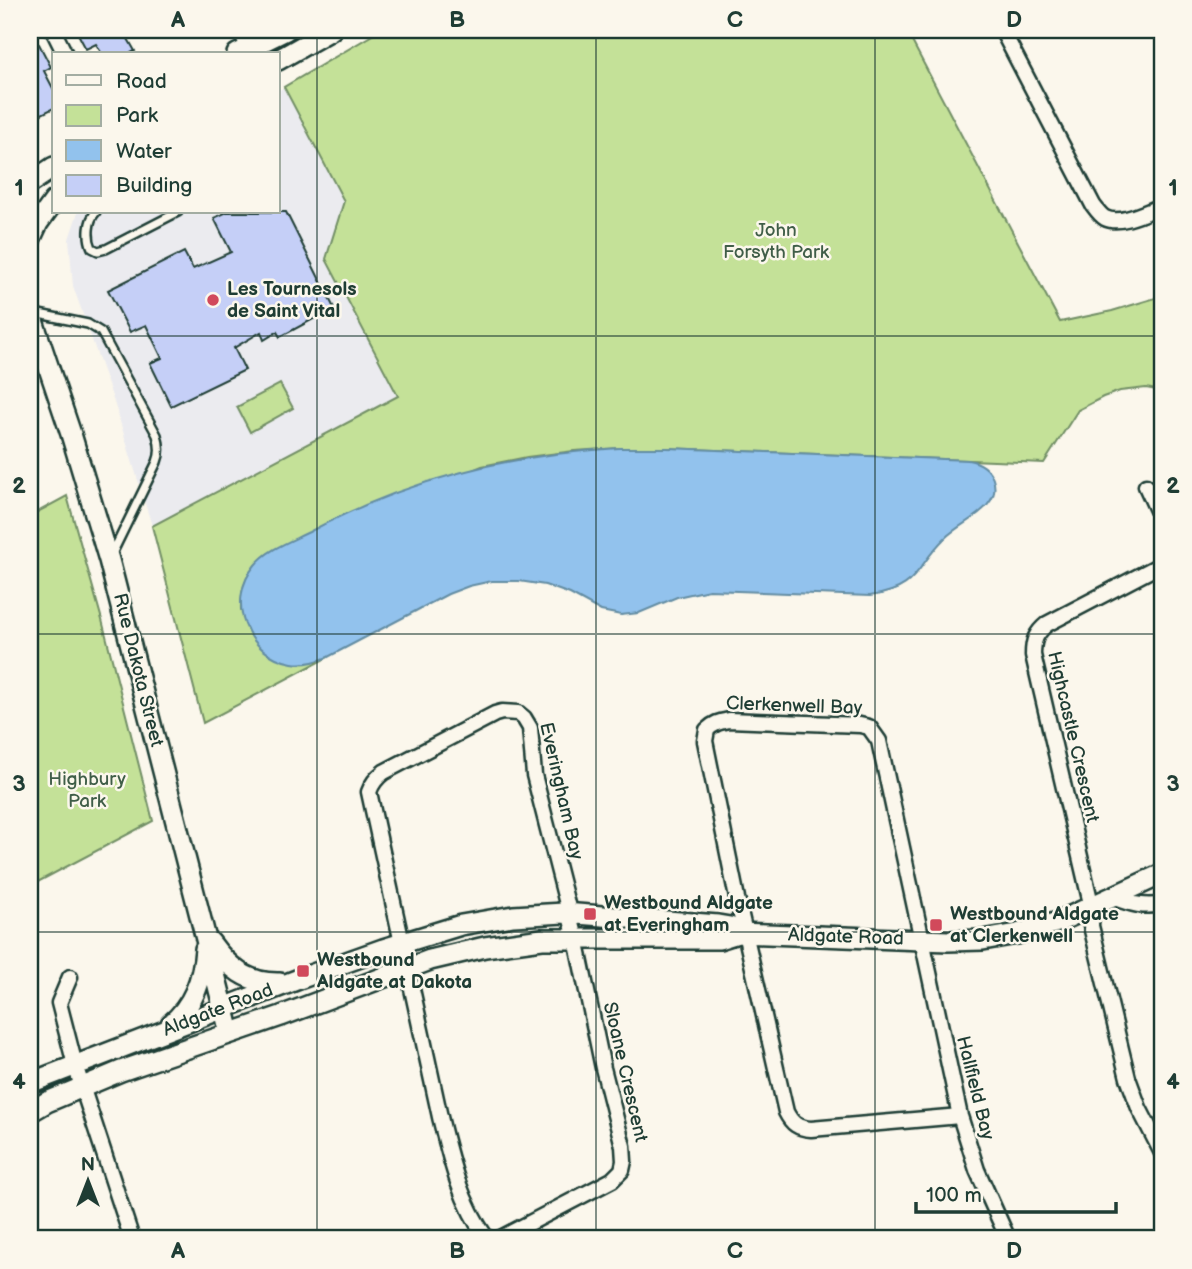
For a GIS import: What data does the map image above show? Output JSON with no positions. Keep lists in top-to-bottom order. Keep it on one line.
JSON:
{"streets":{"street":["Rue Dakota Street","Clerkenwell Bay","Highcastle Crescent","Everingham Bay","Aldgate Road","Sloane Crescent","Hallfield Bay"]},"crossings":[["Rue Dakota Street","Aldgate Road"],["Clerkenwell Bay","Aldgate Road"],["Clerkenwell Bay","Hallfield Bay"],["Highcastle Crescent","Aldgate Road"],["Everingham Bay","Aldgate Road"],["Everingham Bay","Sloane Crescent"],["Aldgate Road","Sloane Crescent"],["Aldgate Road","Hallfield Bay"]],"parks":["John Forsyth Park","Highbury Park"],"places":{"other":["Les Tournesols de Saint Vital"],"transit":["Westbound Aldgate at Everingham","Westbound Aldgate at Clerkenwell","Westbound Aldgate at Dakota"]},"legend":["Road","Park","Water","Building"],"scale_bar":"100 m","north":"top","grid":{"columns":["A","B","C","D"],"rows":["1","2","3","4"]}}
